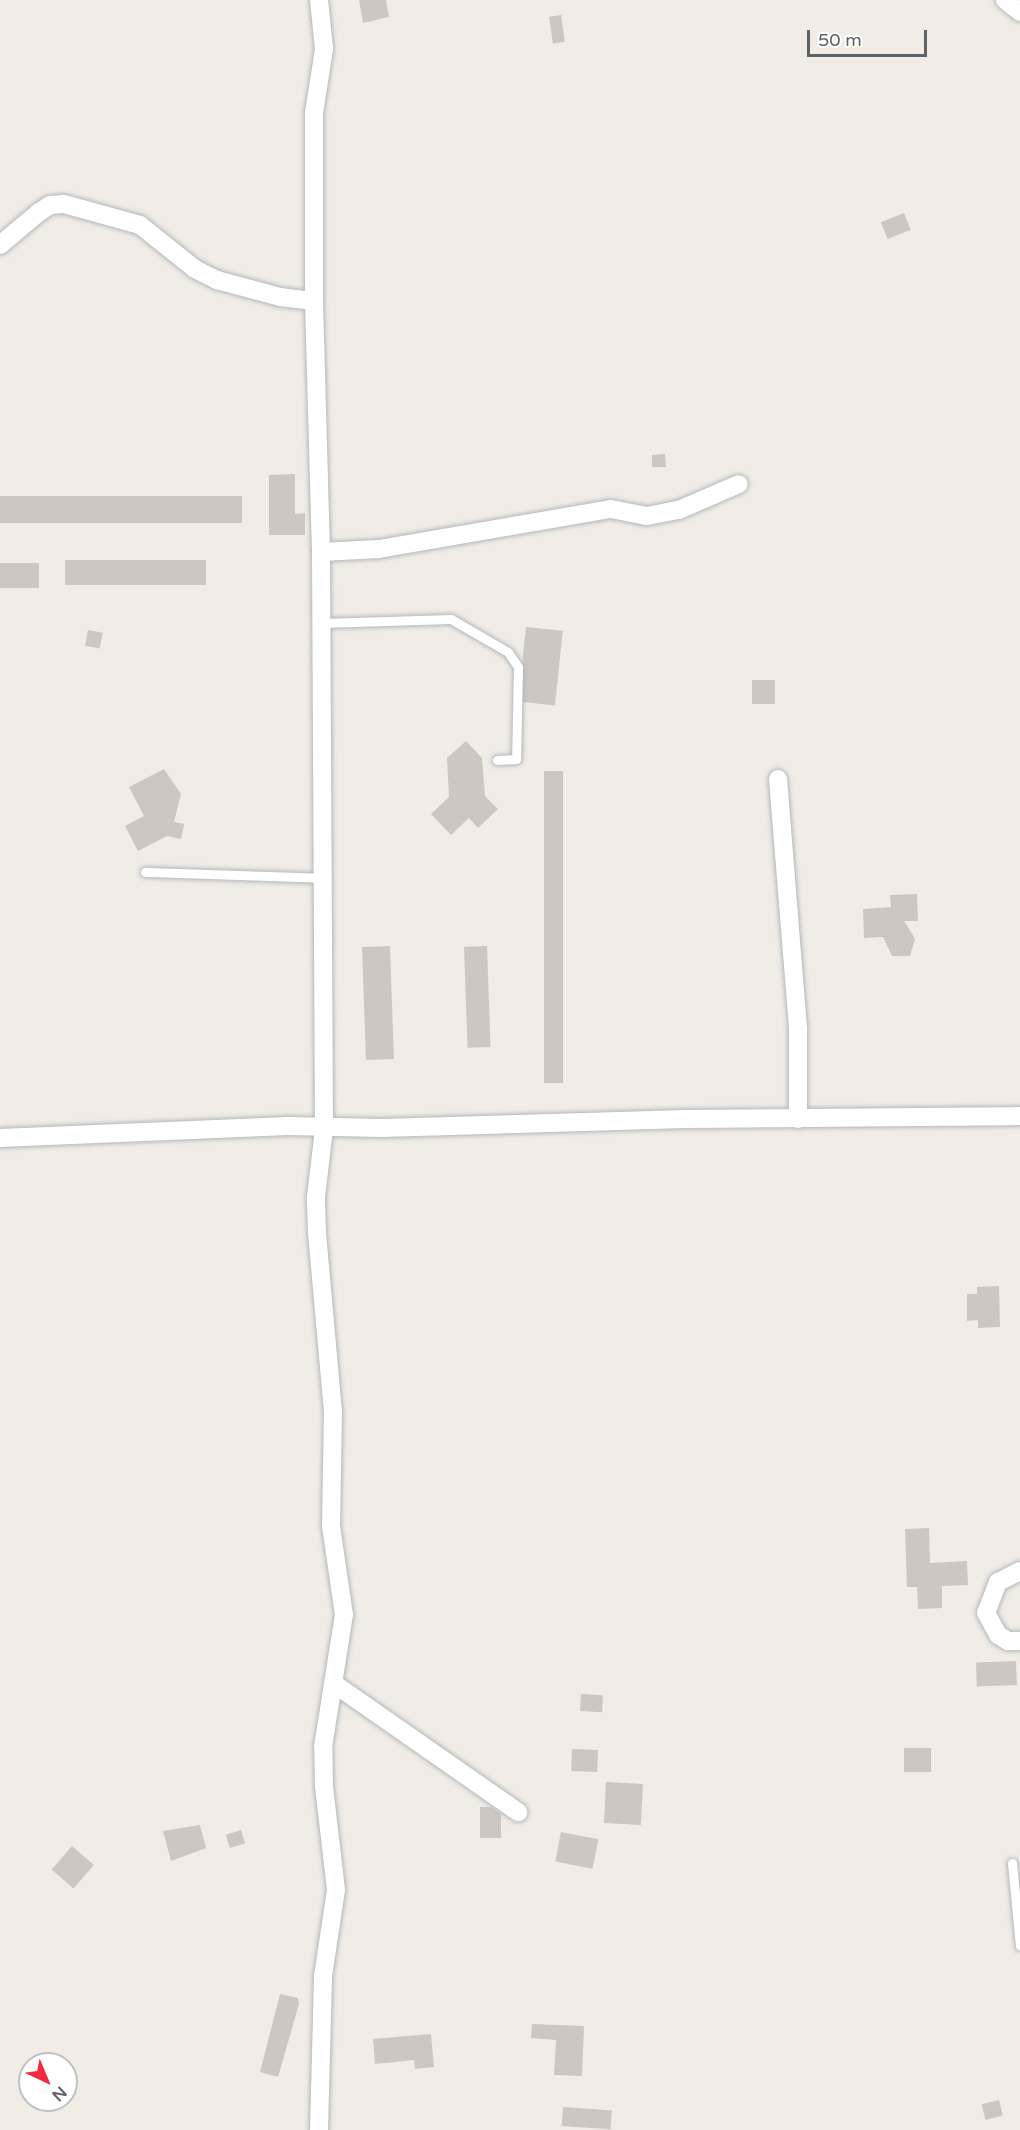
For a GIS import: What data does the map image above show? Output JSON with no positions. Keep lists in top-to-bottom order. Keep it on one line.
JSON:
{"scale_bar":"50 m","north":"bottom right"}
